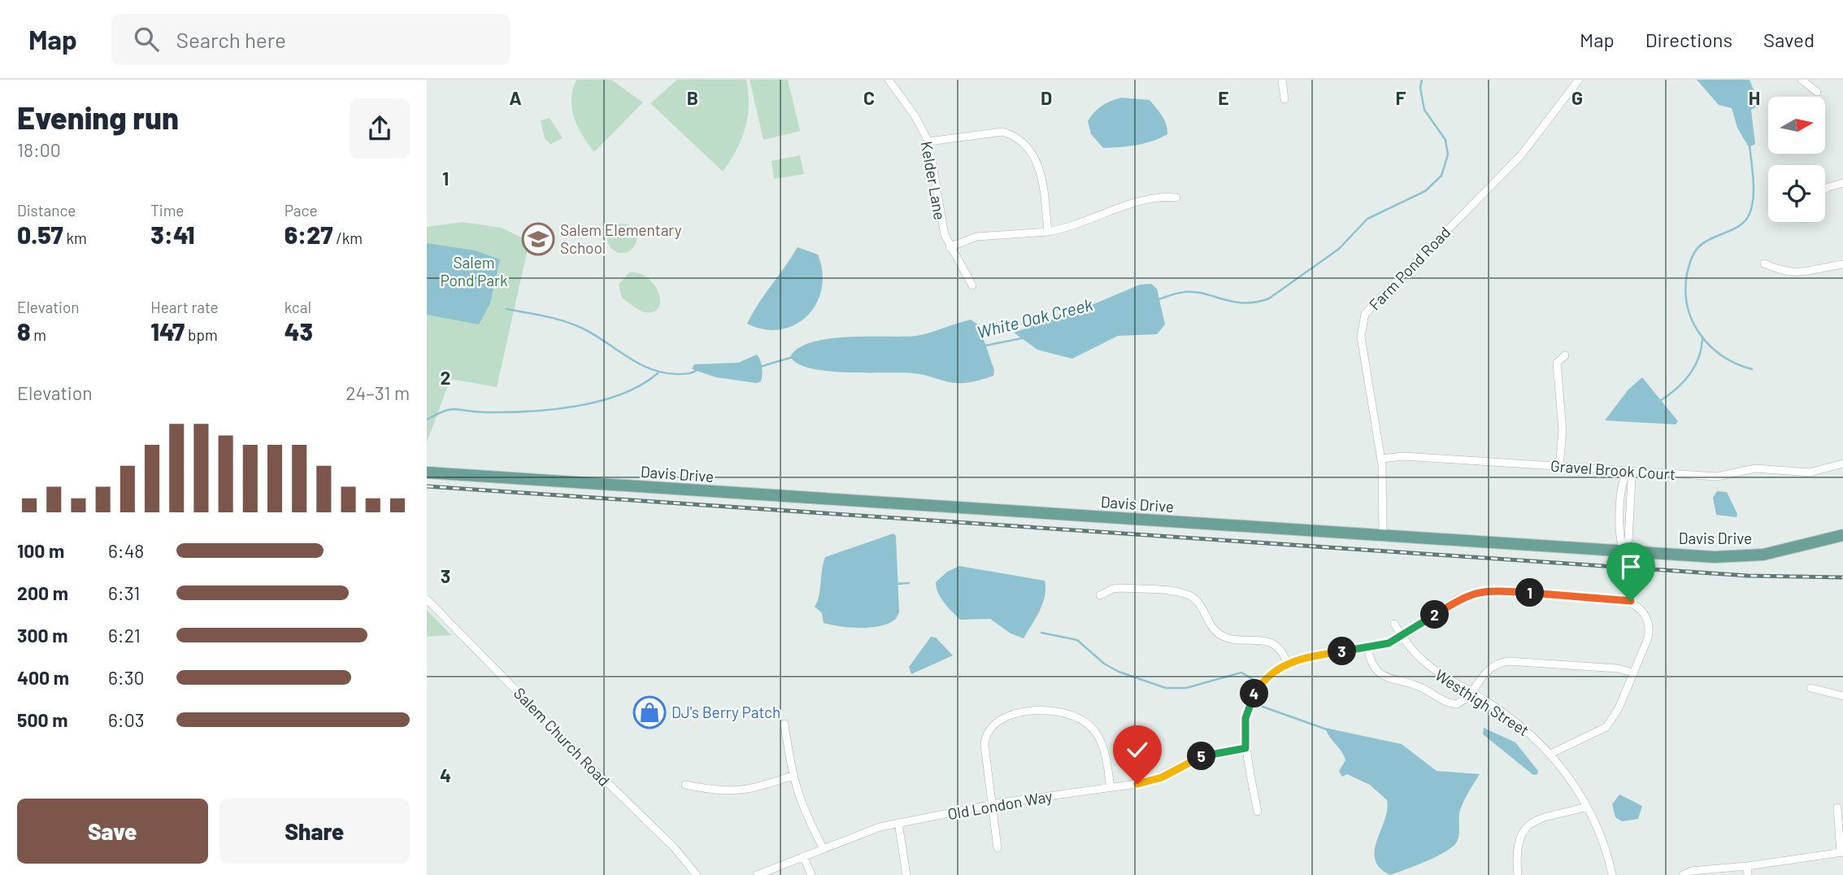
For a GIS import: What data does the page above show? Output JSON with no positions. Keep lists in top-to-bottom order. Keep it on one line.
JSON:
{"streets":{"main road":["Davis Drive"],"street":["Kelder Lane","Farm Pond Road","Gravel Brook Court","Westhigh Street","Salem Church Road","Old London Way"]},"crossings":[["Farm Pond Road","Gravel Brook Court"],["Farm Pond Road","Davis Drive"]],"water":["White Oak Creek"],"parks":["Salem Pond Park"],"places":{"school or university":["Salem Elementary School"],"shop":["DJ's Berry Patch"]},"north":"right","page":{"header":"Map","search":"Search here","nav":["Map","Directions","Saved"],"heading":["Evening run","18:00"],"stats":[["Distance","0.57 km"],["Time","3:41"],["Pace","6:27 /km"],["Elevation","8 m"],["Heart rate","147 bpm"],["kcal","43"]],"chart":["Elevation","24–31 m"],"list":[{"name":"100 m","note":"6:48"},{"name":"200 m","note":"6:31"},{"name":"300 m","note":"6:21"},{"name":"400 m","note":"6:30"},{"name":"500 m","note":"6:03"}],"pins":["1","2","3","4","5"],"buttons":["Save","Share"]},"grid":{"columns":["A","B","C","D","E","F","G","H"],"rows":["1","2","3","4"]}}
